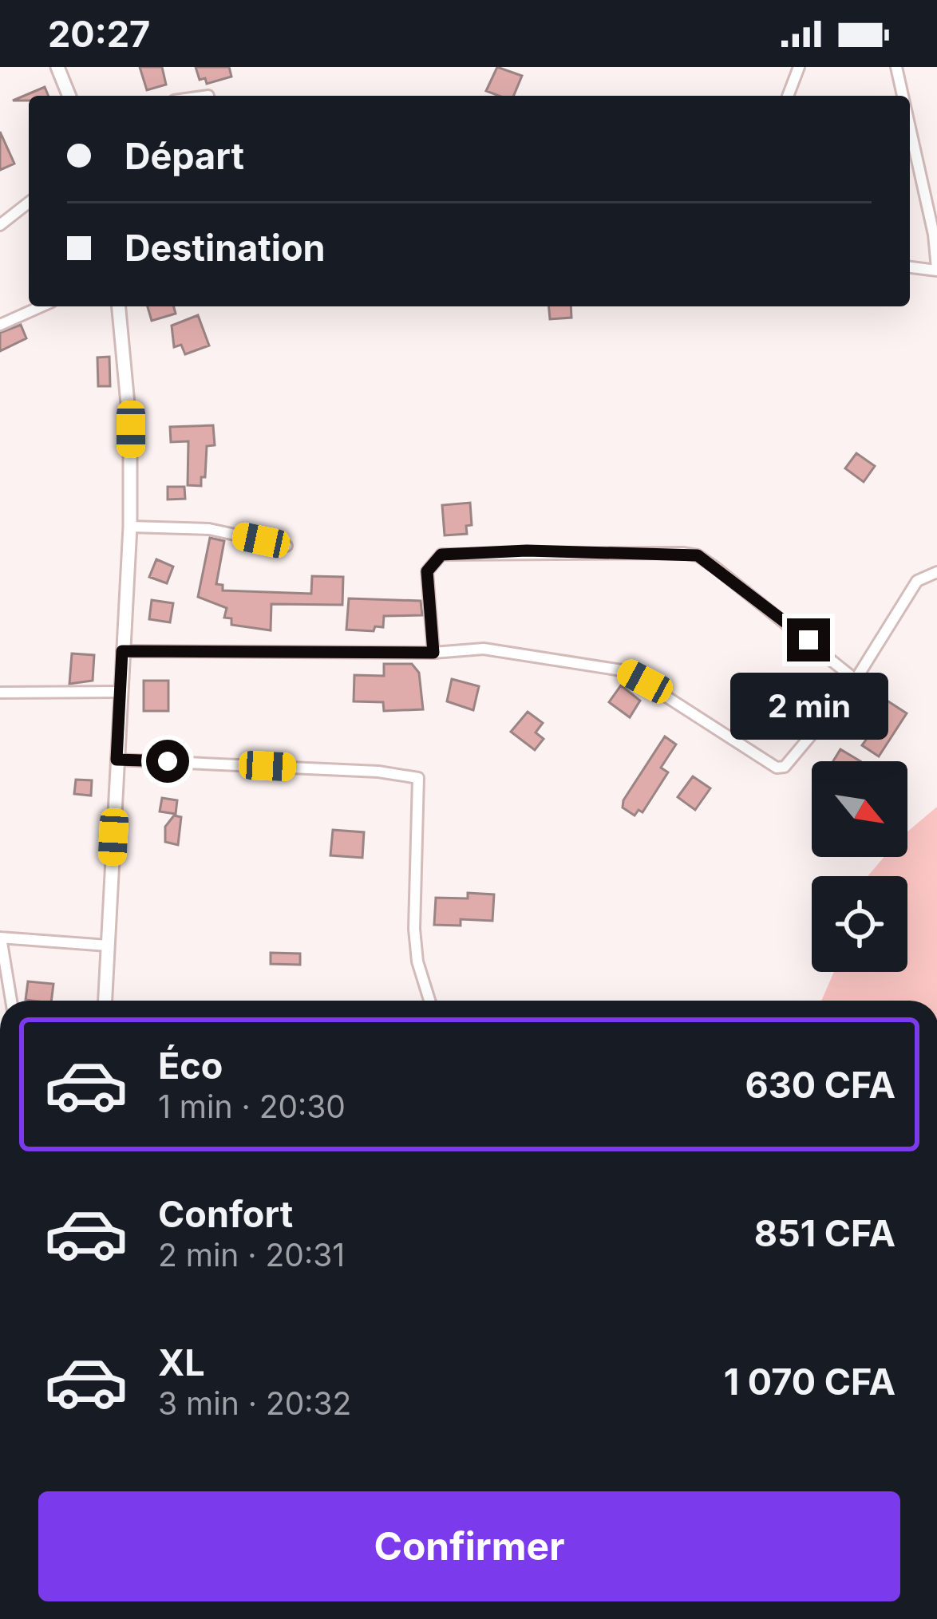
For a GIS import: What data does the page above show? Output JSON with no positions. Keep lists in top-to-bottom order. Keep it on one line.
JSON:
{"north":"bottom right","page":{"status":"20:27","banner":["Départ","Destination"],"bubble":"2 min","list":[{"name":"Éco","note":"1 min · 20:30","value":"630 CFA"},{"name":"Confort","note":"2 min · 20:31","value":"851 CFA"},{"name":"XL","note":"3 min · 20:32","value":"1 070 CFA"}],"buttons":"Confirmer"}}
